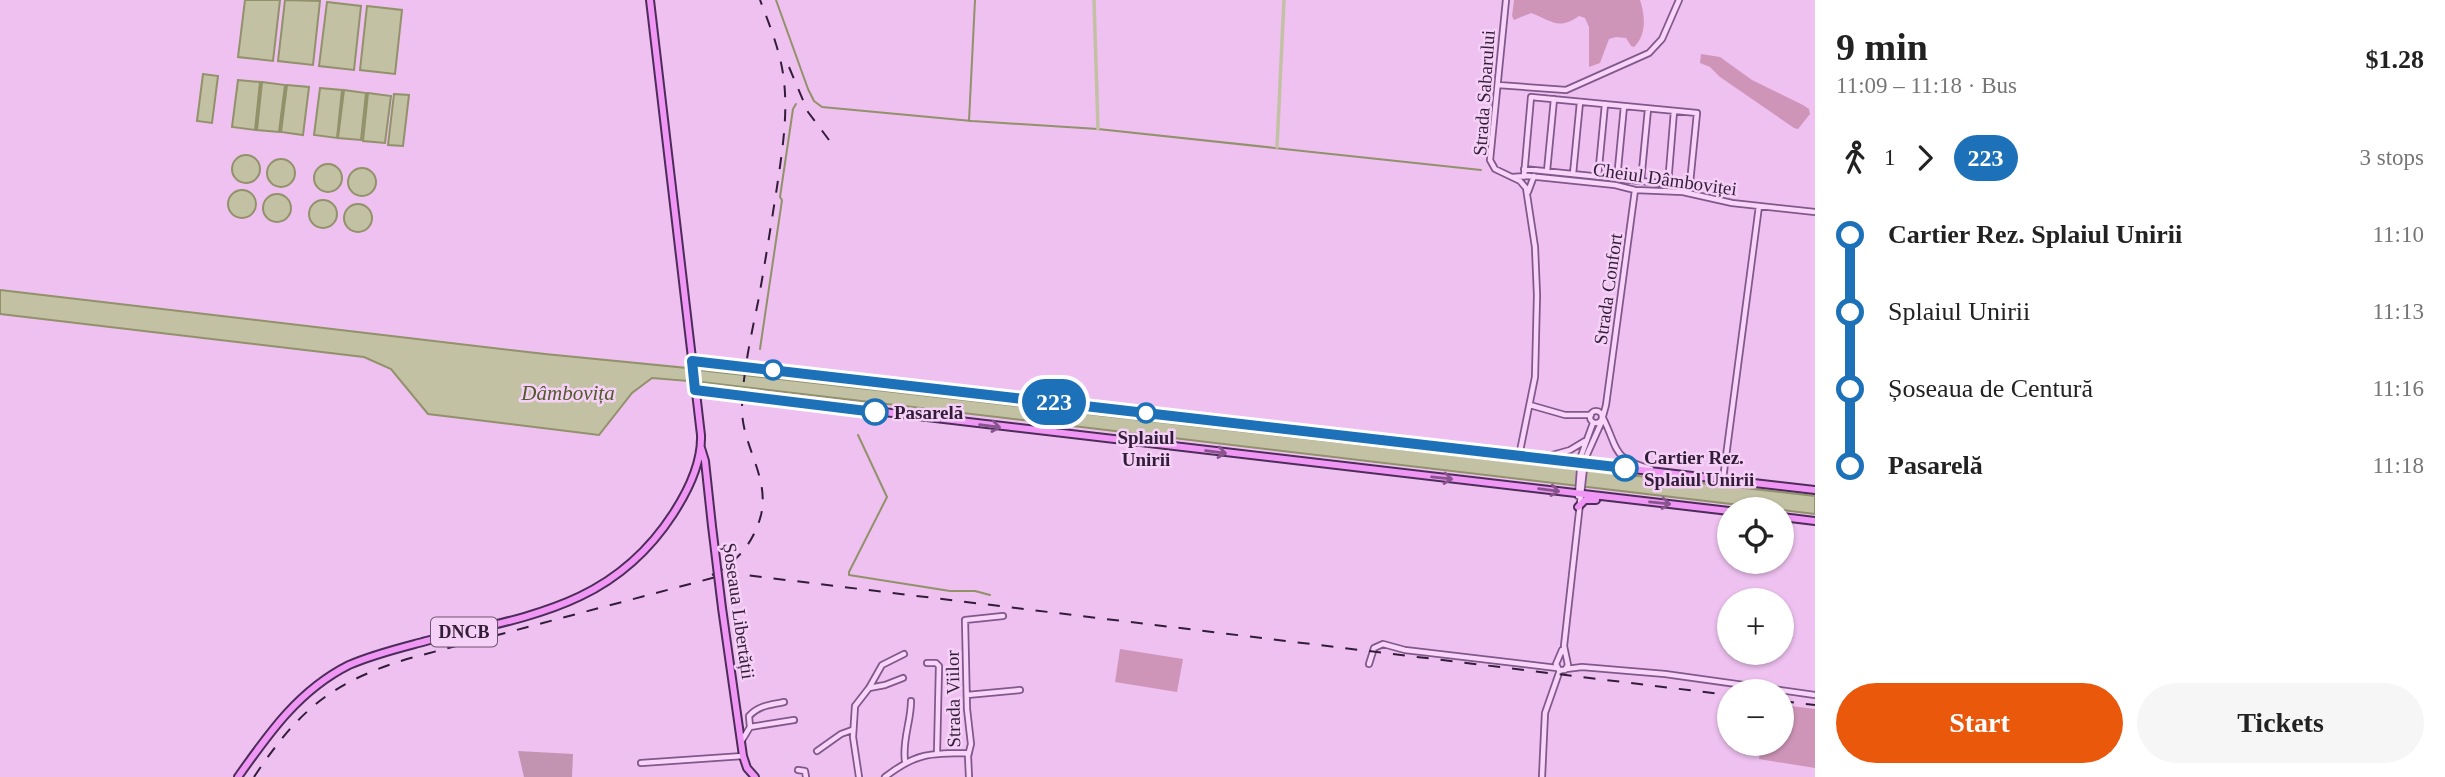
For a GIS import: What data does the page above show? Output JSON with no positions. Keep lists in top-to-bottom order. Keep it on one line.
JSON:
{"streets":{"main road":["Șoseaua Libertății","DNCB"],"street":["Strada Sabarului","Cheiul Dâmboviței","Strada Confort","Strada Viilor"]},"crossings":[["Strada Sabarului","Cheiul Dâmboviței"],["Cheiul Dâmboviței","Strada Confort"],["Șoseaua Libertății","DNCB"]],"water":["Dâmbovița"],"places":["Pasarelă","Splaiul Unirii","Cartier Rez. Splaiul Unirii"],"lines":["bus line 223"],"page":{"on_map":"223","heading":["9 min","11:09 – 11:18 · Bus","$1.28"],"legs":["1","223","3 stops"],"list":[{"name":"Cartier Rez. Splaiul Unirii","value":"11:10"},{"name":"Splaiul Unirii","value":"11:13"},{"name":"Șoseaua de Centură","value":"11:16"},{"name":"Pasarelă","value":"11:18"}],"map_buttons":["+","−"],"buttons":["Start","Tickets"]}}
